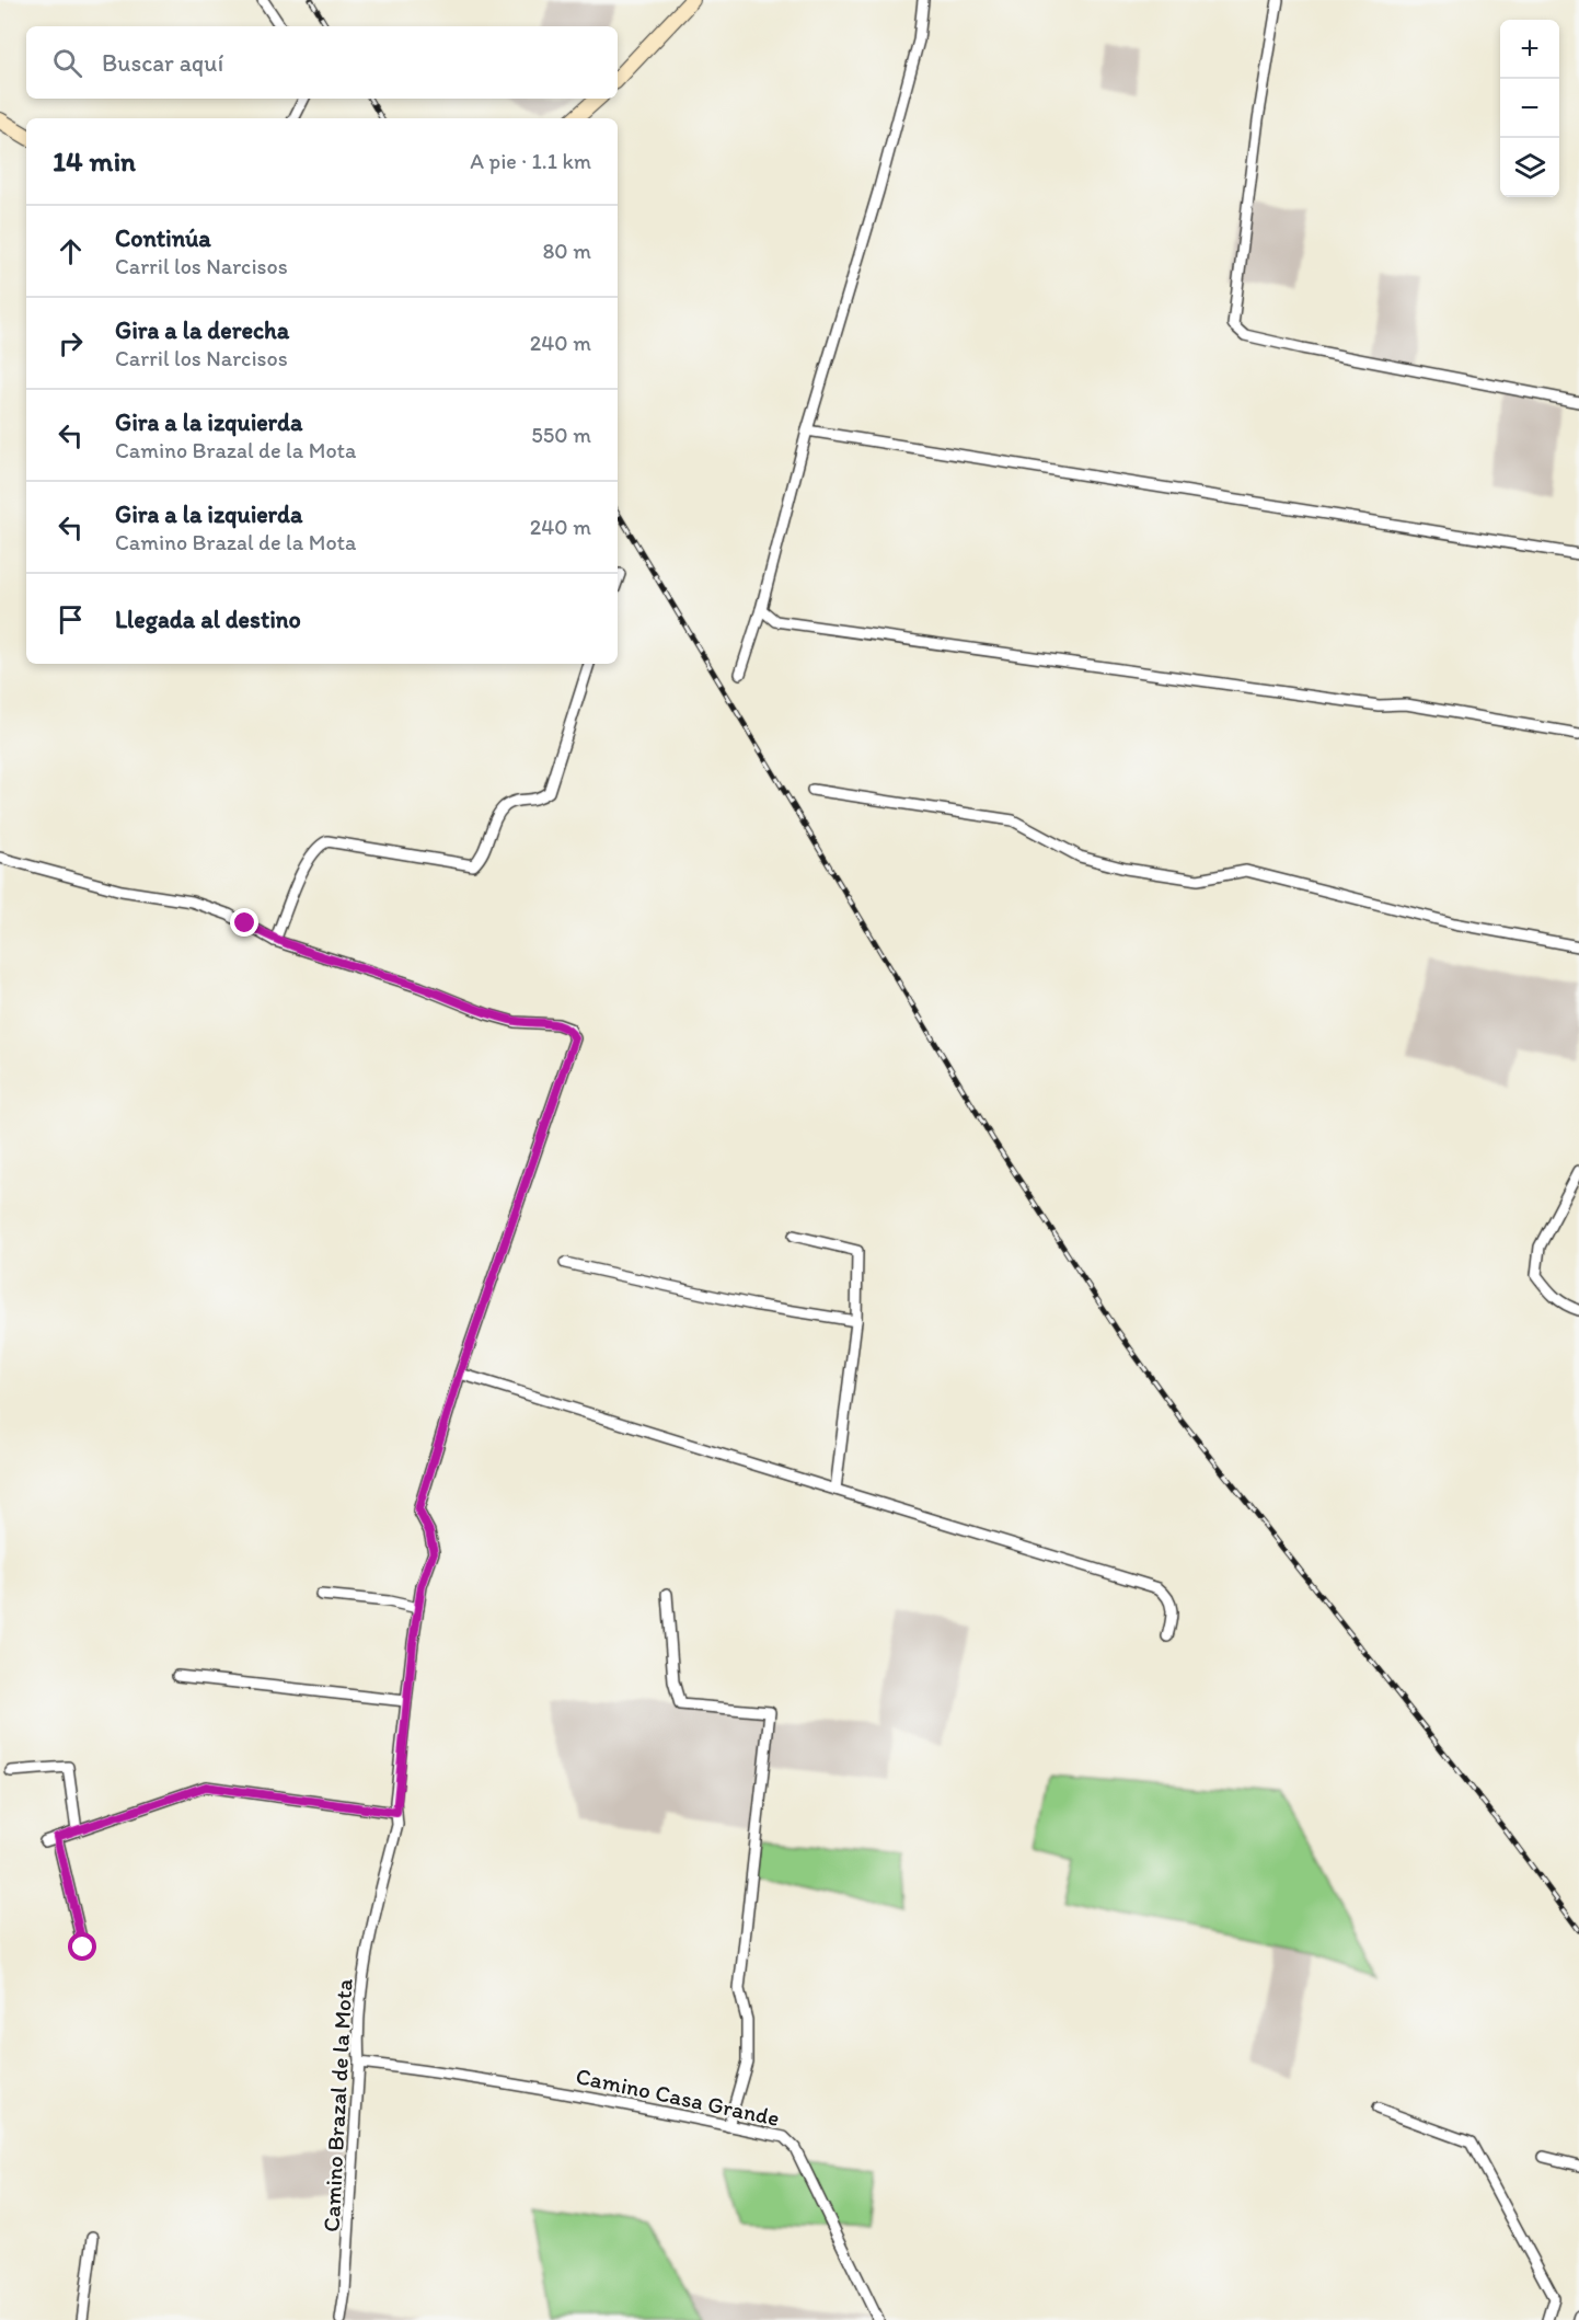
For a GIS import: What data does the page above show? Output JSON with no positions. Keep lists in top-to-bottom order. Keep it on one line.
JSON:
{"streets":{"street":["Camino Casa Grande","Camino Brazal de la Mota"]},"crossings":[["Camino Casa Grande","Camino Brazal de la Mota"]],"page":{"map_buttons":["+","−"],"search":"Buscar aquí","heading":["14 min","A pie · 1.1 km"],"list":[["Continúa","Carril los Narcisos","80 m"],["Gira a la derecha","Carril los Narcisos","240 m"],["Gira a la izquierda","Camino Brazal de la Mota","550 m"],["Gira a la izquierda","Camino Brazal de la Mota","240 m"],"Llegada al destino"]}}
